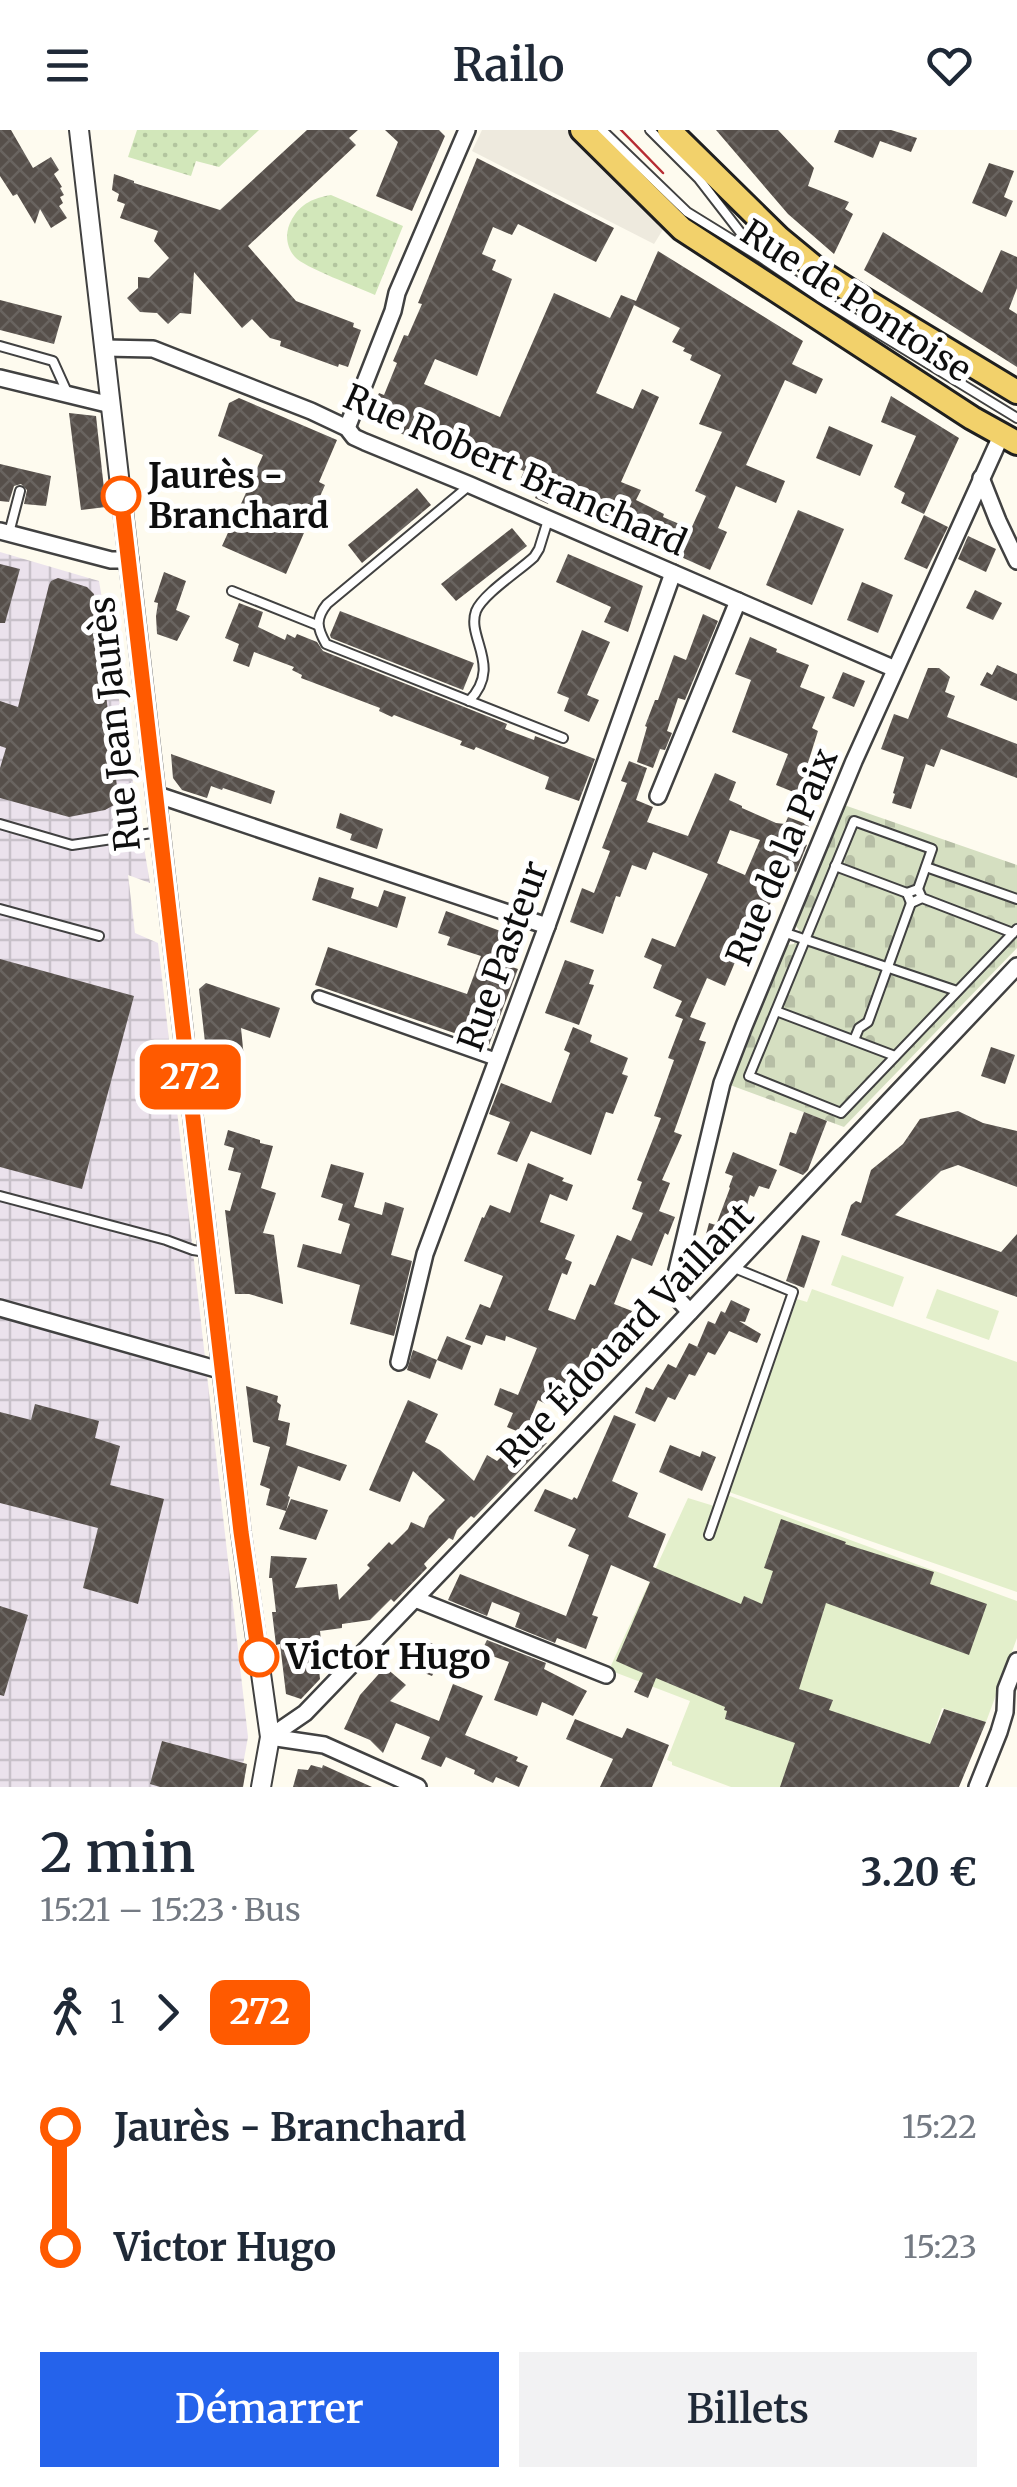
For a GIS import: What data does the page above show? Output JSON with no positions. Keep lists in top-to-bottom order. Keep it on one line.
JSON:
{"streets":{"main road":["Rue de Pontoise"],"street":["Rue Robert Branchard","Rue Jean Jaurès","Rue de la Paix","Rue Pasteur","Rue Édouard Vaillant"]},"crossings":[["Rue de Pontoise","Rue de la Paix"],["Rue Robert Branchard","Rue Jean Jaurès"],["Rue Robert Branchard","Rue de la Paix"],["Rue Robert Branchard","Rue Pasteur"],["Rue Jean Jaurès","Rue Édouard Vaillant"],["Rue de la Paix","Rue Édouard Vaillant"]],"places":["Jaurès - Branchard","Victor Hugo"],"lines":["bus line 272"],"page":{"header":"Railo","on_map":"272","heading":["2 min","15:21 – 15:23 · Bus","3.20 €"],"legs":["1","272"],"list":[{"name":"Jaurès - Branchard","value":"15:22"},{"name":"Victor Hugo","value":"15:23"}],"buttons":["Démarrer","Billets"]}}
